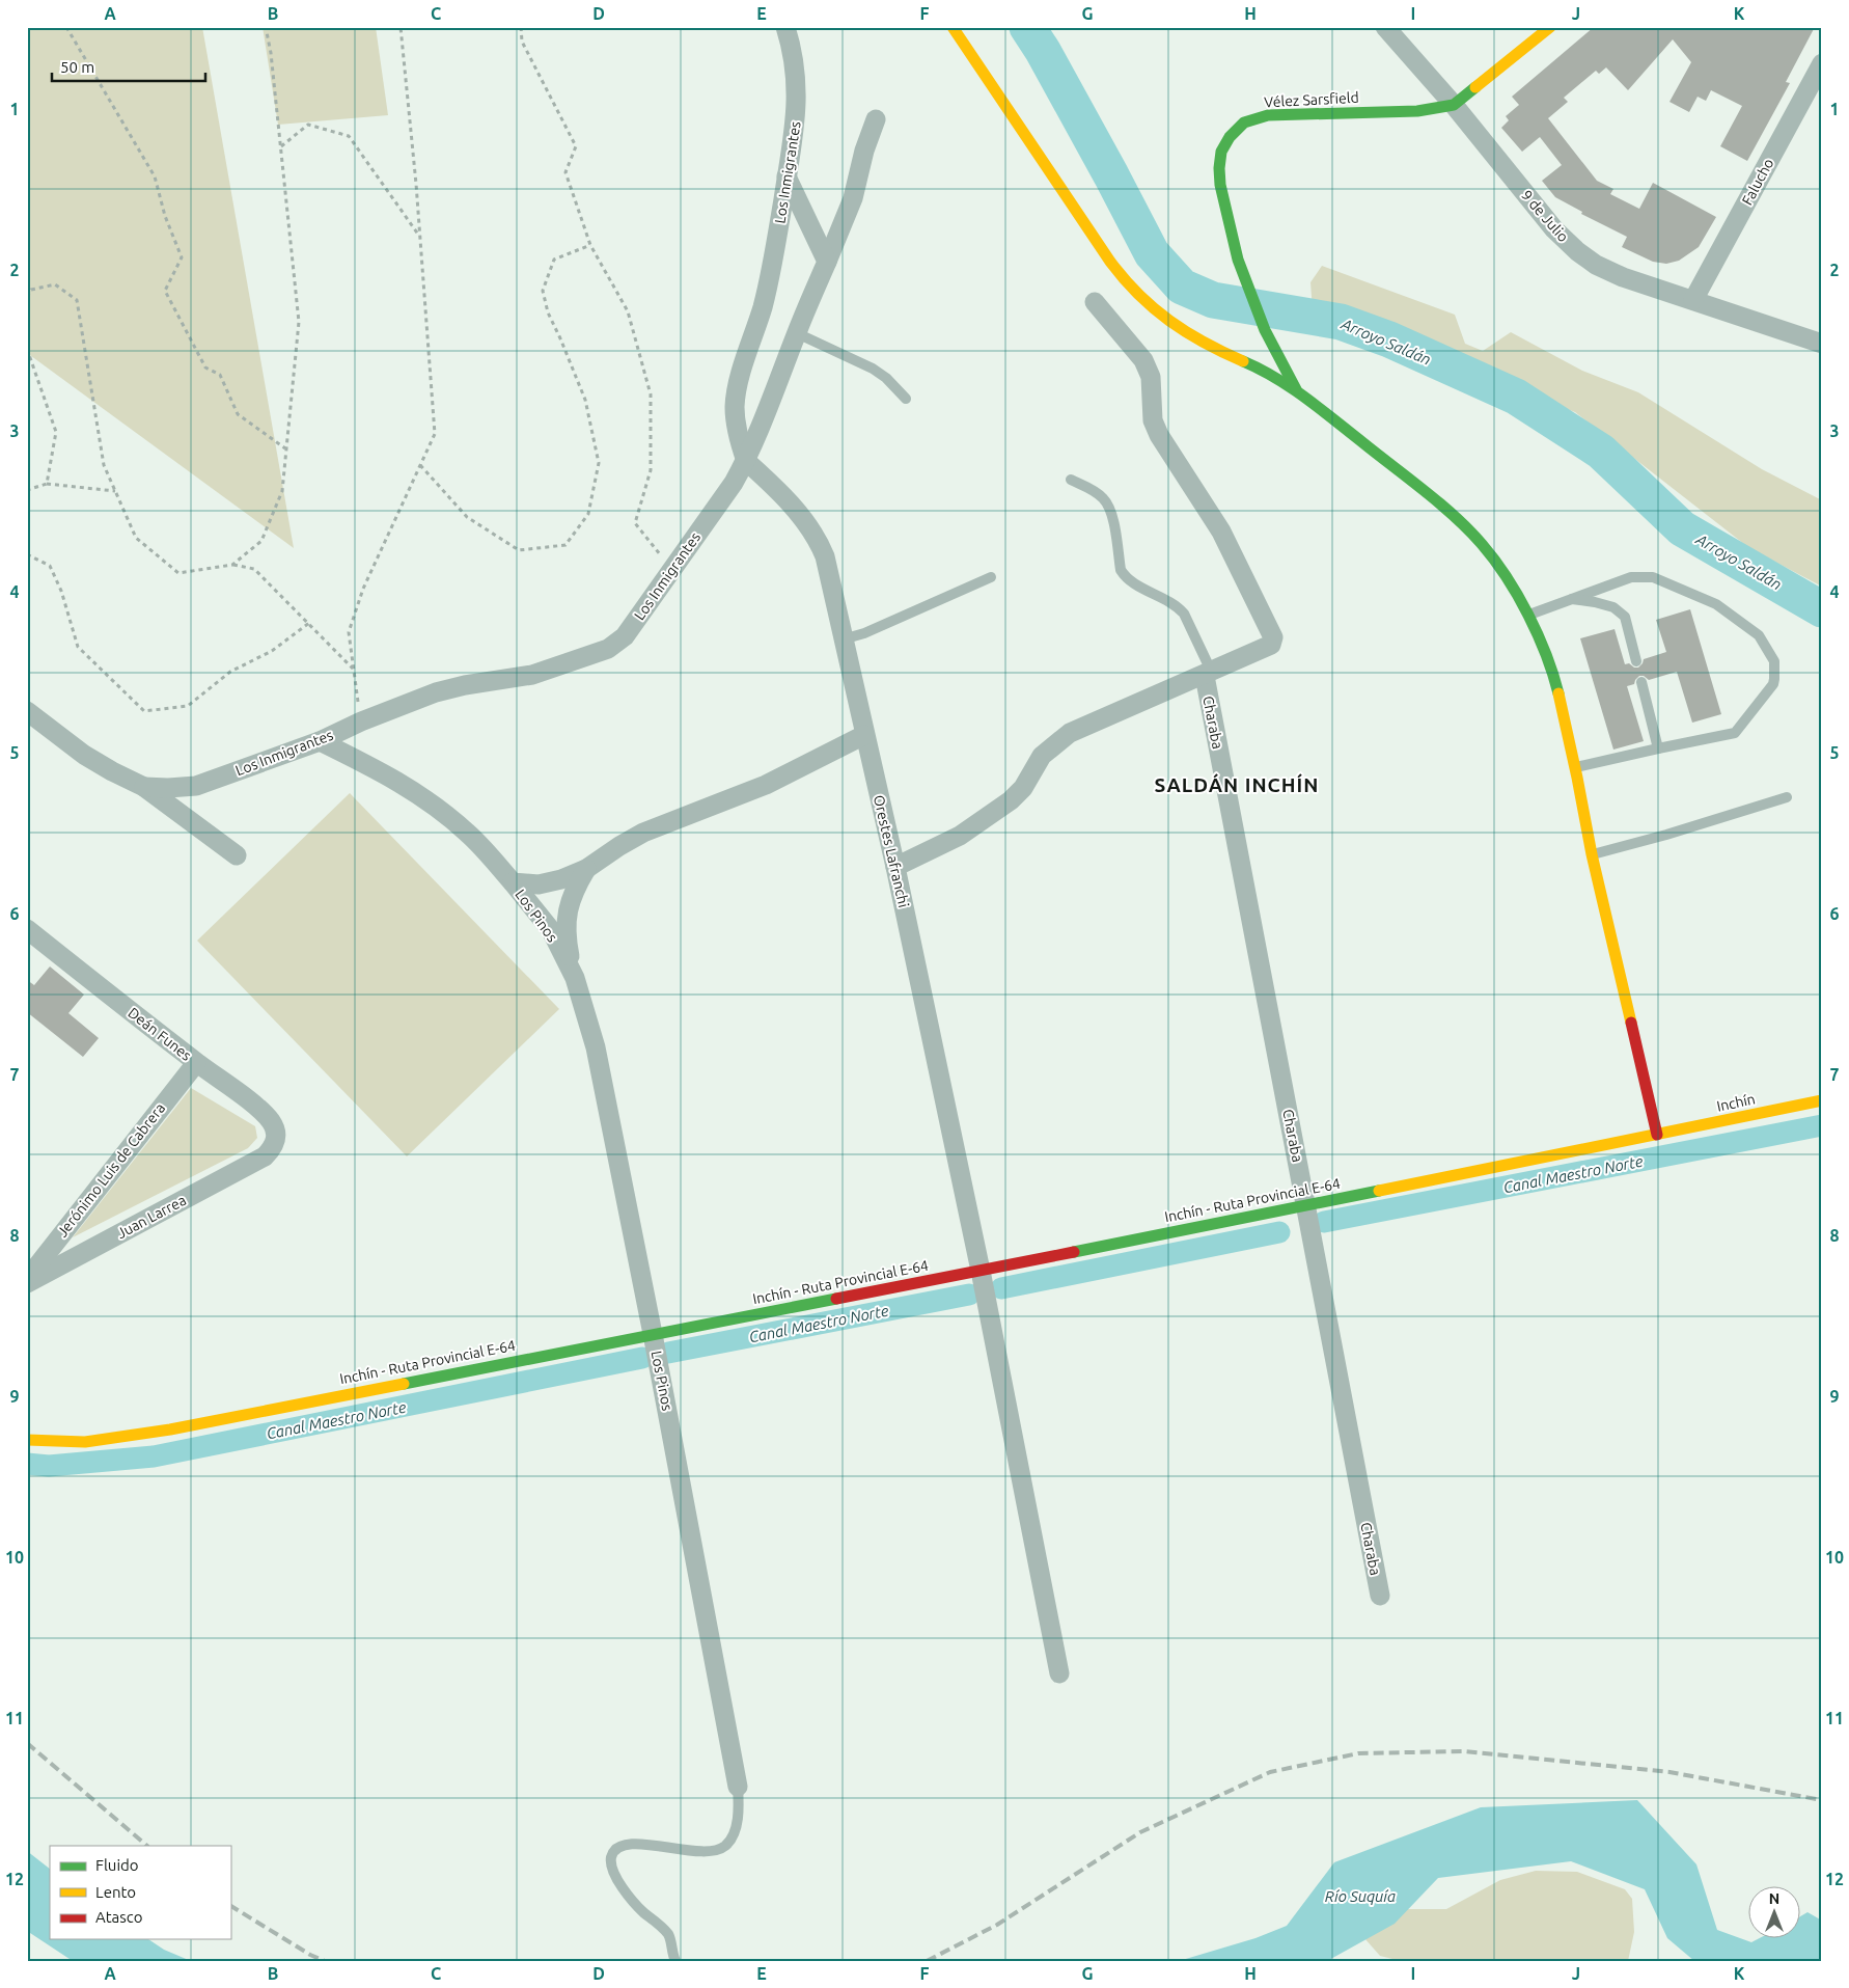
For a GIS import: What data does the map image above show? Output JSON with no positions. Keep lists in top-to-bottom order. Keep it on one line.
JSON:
{"streets":{"main road":["Vélez Sarsfield","Inchín","Inchín - Ruta Provincial E-64"],"street":["Los Inmigrantes","Falucho","9 de Julio","Charaba","Orestes Lafranchi","Los Pinos","Deán Funes","Jerónimo Luis de Cabrera","Juan Larrea"]},"crossings":[["Vélez Sarsfield","9 de Julio"],["Los Inmigrantes","Orestes Lafranchi"],["Los Inmigrantes","Los Pinos"],["Falucho","9 de Julio"],["Charaba","Inchín - Ruta Provincial E-64"],["Orestes Lafranchi","Inchín - Ruta Provincial E-64"],["Los Pinos","Inchín - Ruta Provincial E-64"],["Deán Funes","Jerónimo Luis de Cabrera"],["Deán Funes","Juan Larrea"],["Inchín","Inchín - Ruta Provincial E-64"]],"districts":["SALDÁN INCHÍN"],"water":["Arroyo Saldán","Canal Maestro Norte","Río Suquía"],"legend":["Fluido","Lento","Atasco"],"scale_bar":"50 m","north":"top","grid":{"columns":["A","B","C","D","E","F","G","H","I","J","K"],"rows":["1","2","3","4","5","6","7","8","9","10","11","12"]}}
